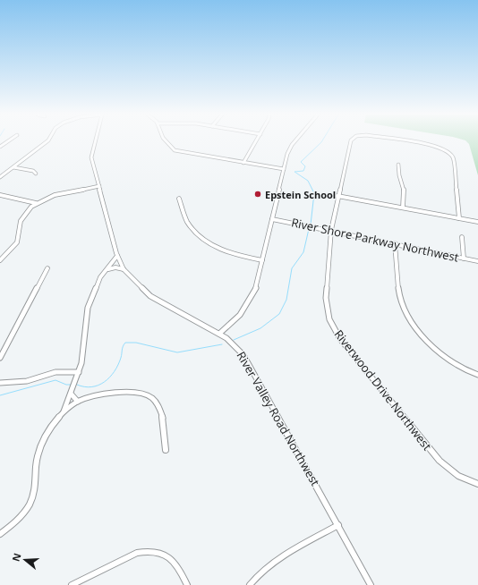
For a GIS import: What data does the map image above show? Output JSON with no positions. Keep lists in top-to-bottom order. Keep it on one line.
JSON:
{"streets":{"street":["River Shore Parkway Northwest","Riverwood Drive Northwest","River Valley Road Northwest"]},"crossings":[["River Shore Parkway Northwest","Riverwood Drive Northwest"]],"places":["Epstein School"],"north":"left"}
